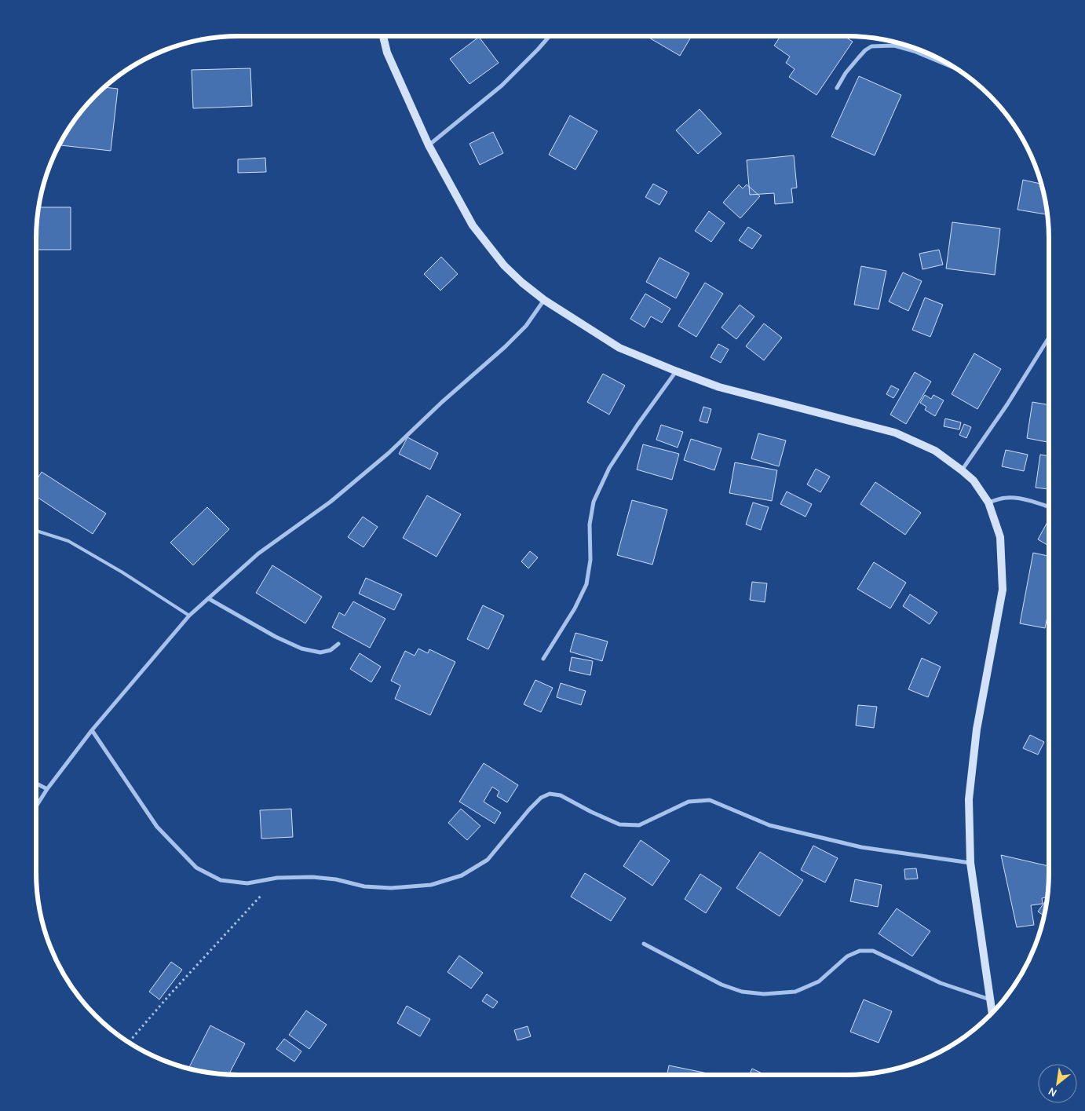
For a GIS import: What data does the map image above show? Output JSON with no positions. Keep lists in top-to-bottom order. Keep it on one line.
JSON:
{"north":"bottom left"}
